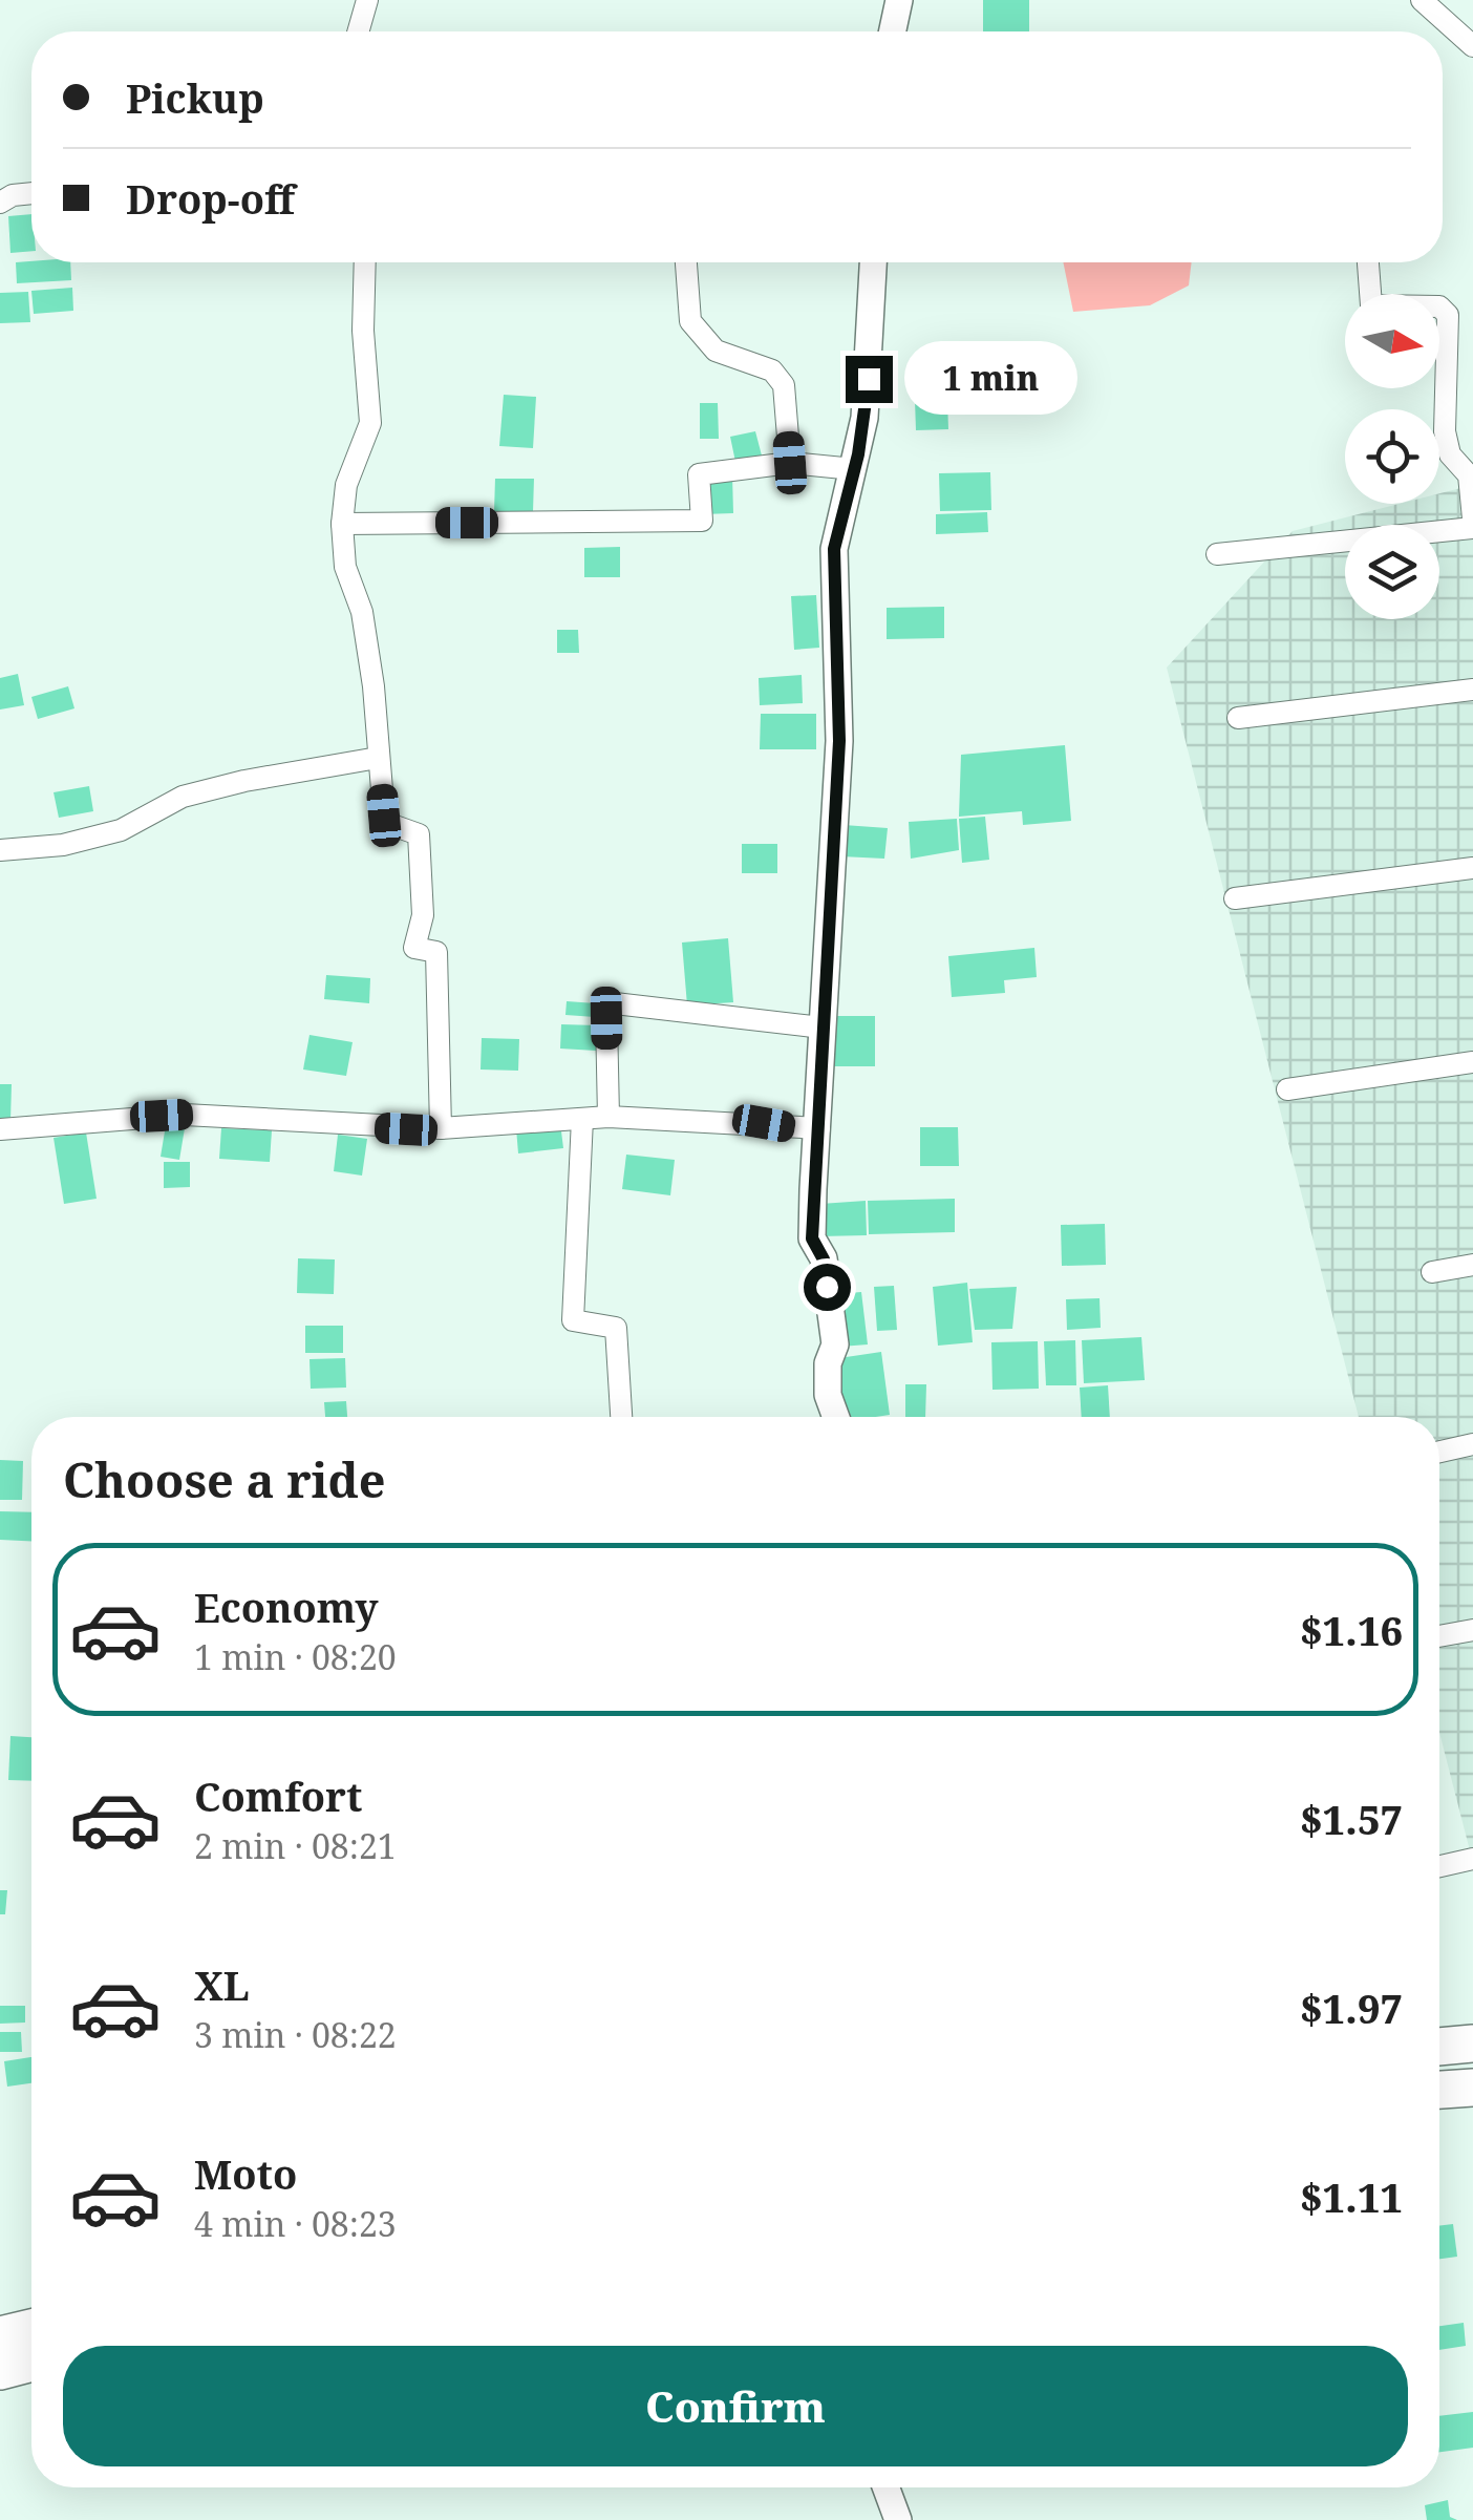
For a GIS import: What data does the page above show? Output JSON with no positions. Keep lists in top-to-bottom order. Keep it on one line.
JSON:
{"north":"right","page":{"banner":["Pickup","Drop-off"],"bubble":"1 min","heading":"Choose a ride","list":[{"name":"Economy","note":"1 min · 08:20","value":"$1.16"},{"name":"Comfort","note":"2 min · 08:21","value":"$1.57"},{"name":"XL","note":"3 min · 08:22","value":"$1.97"},{"name":"Moto","note":"4 min · 08:23","value":"$1.11"}],"buttons":"Confirm"}}
